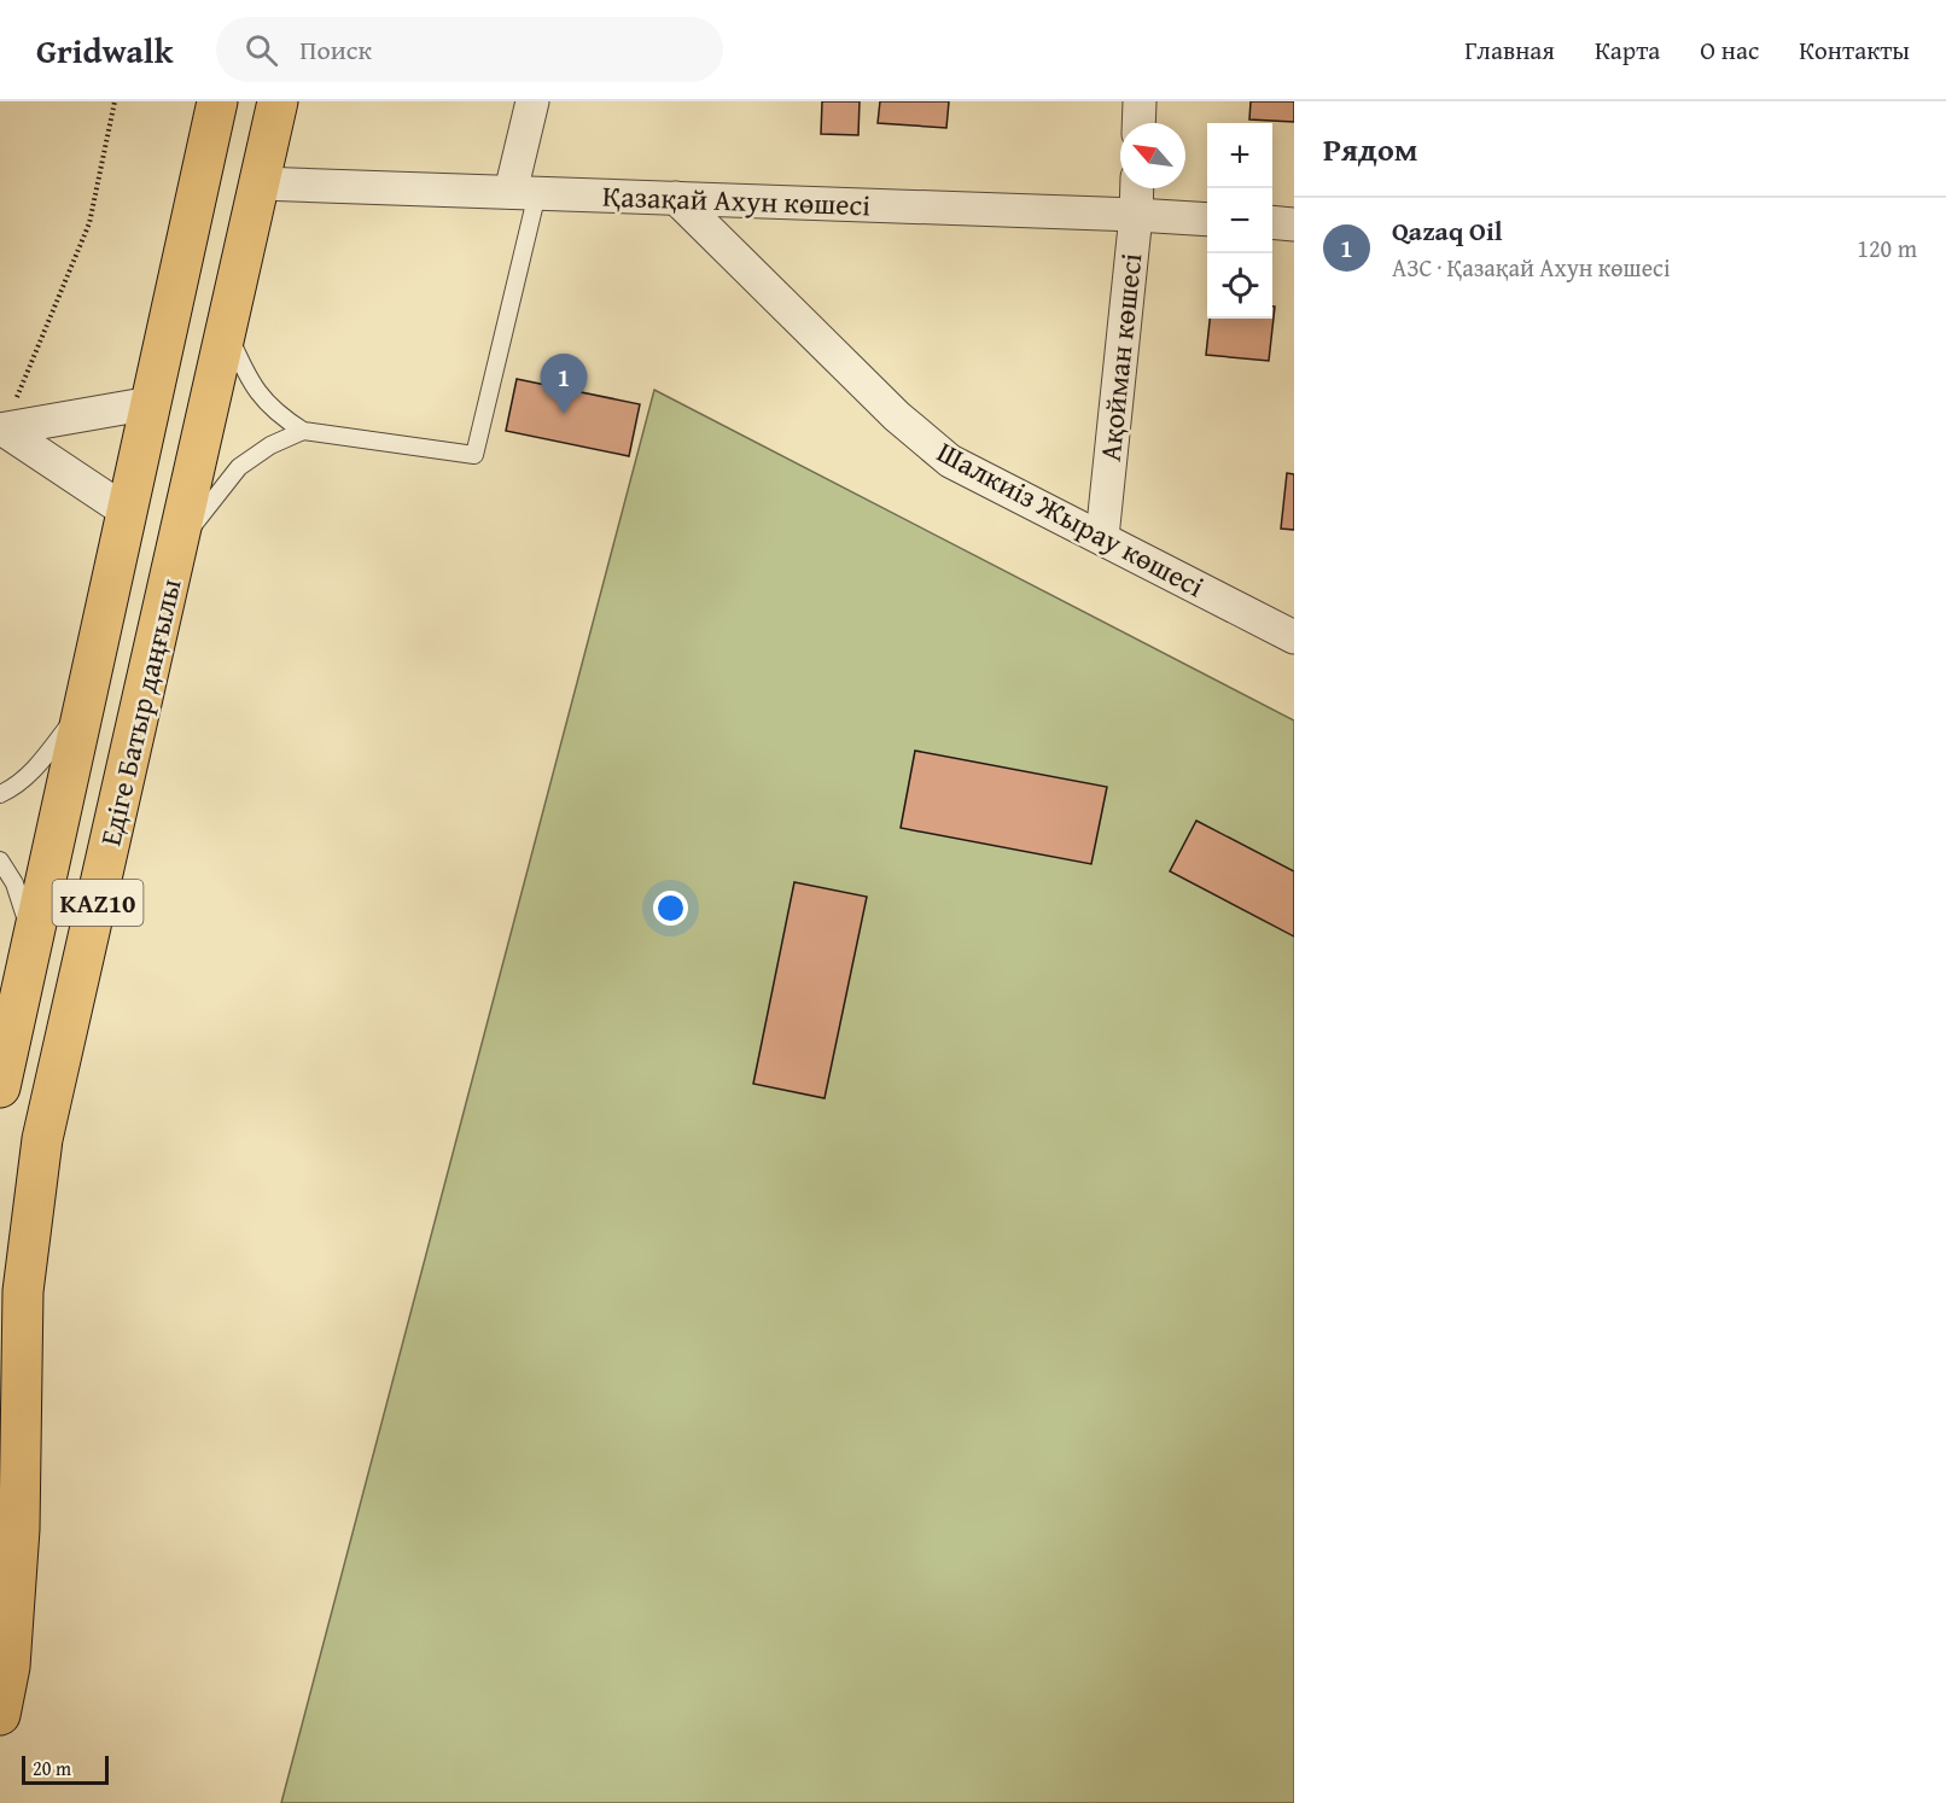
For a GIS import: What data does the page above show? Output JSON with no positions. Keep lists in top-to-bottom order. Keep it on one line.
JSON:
{"streets":{"main road":["Едіге Батыр даңғылы","KAZ10"],"street":["Қазақай Ахун көшесі","Ақойман көшесі","Шалкиіз Жырау көшесі"]},"crossings":[["Қазақай Ахун көшесі","Ақойман көшесі"],["Қазақай Ахун көшесі","Шалкиіз Жырау көшесі"],["Қазақай Ахун көшесі","Едіге Батыр даңғылы"],["Ақойман көшесі","Шалкиіз Жырау көшесі"]],"scale_bar":"20 m","north":"top left","page":{"header":"Gridwalk","search":"Поиск","nav":["Главная","Карта","О нас","Контакты"],"heading":"Рядом","map_buttons":["+","−"],"list":[{"mark":"1","name":"Qazaq Oil","note":"АЗС · Қазақай Ахун көшесі","value":"120 m"}],"pins":"1","scale":"20 m"}}
